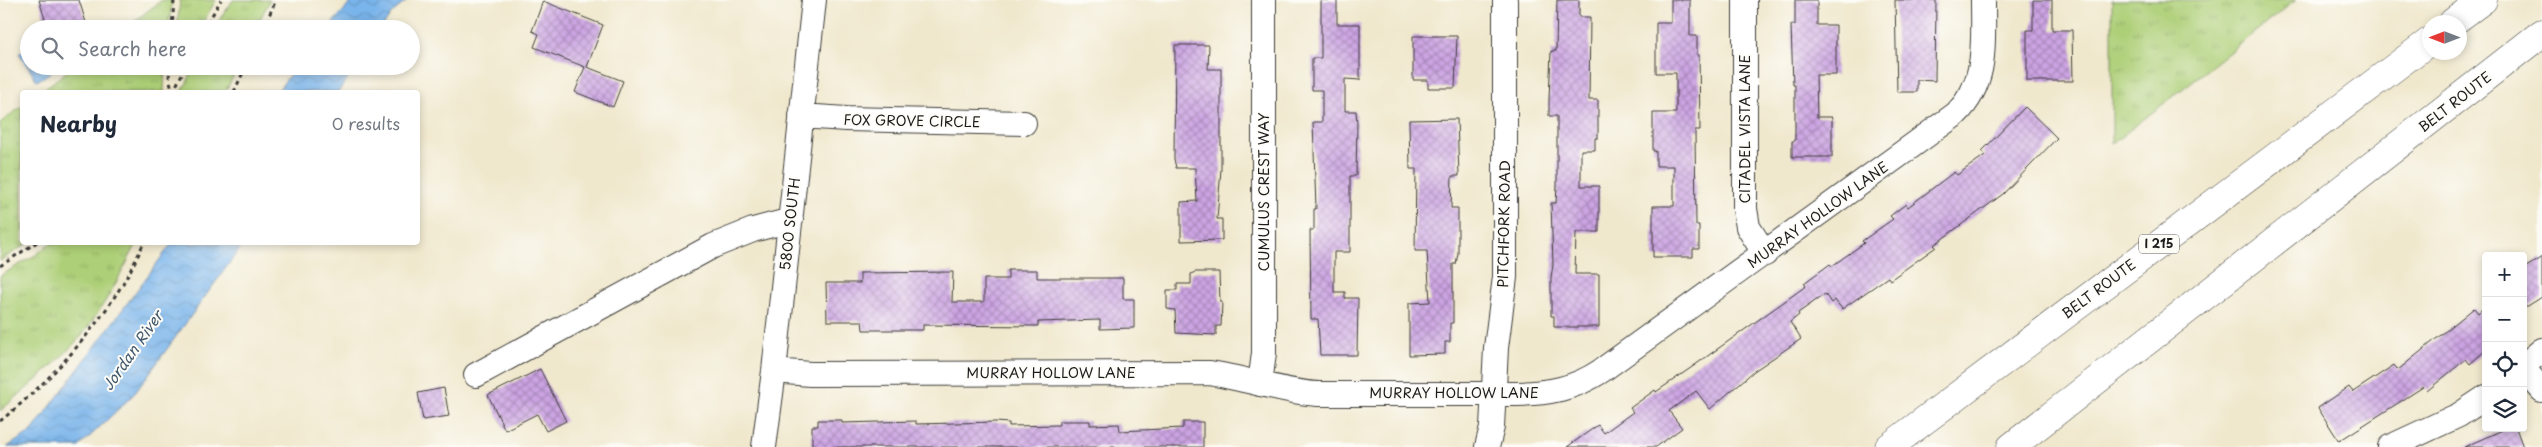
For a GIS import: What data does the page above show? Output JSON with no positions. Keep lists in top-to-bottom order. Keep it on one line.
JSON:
{"streets":{"highway":["BELT ROUTE","I 215"],"street":["FOX GROVE CIRCLE","CITADEL VISTA LANE","CUMULUS CREST WAY","MURRAY HOLLOW LANE","5800 SOUTH","PITCHFORK ROAD"]},"crossings":[["FOX GROVE CIRCLE","5800 SOUTH"],["CITADEL VISTA LANE","MURRAY HOLLOW LANE"],["CUMULUS CREST WAY","MURRAY HOLLOW LANE"],["MURRAY HOLLOW LANE","5800 SOUTH"],["MURRAY HOLLOW LANE","PITCHFORK ROAD"]],"water":["Jordan River"],"north":"left","page":{"search":"Search here","heading":["Nearby","0 results"],"map_buttons":["+","−"]}}
